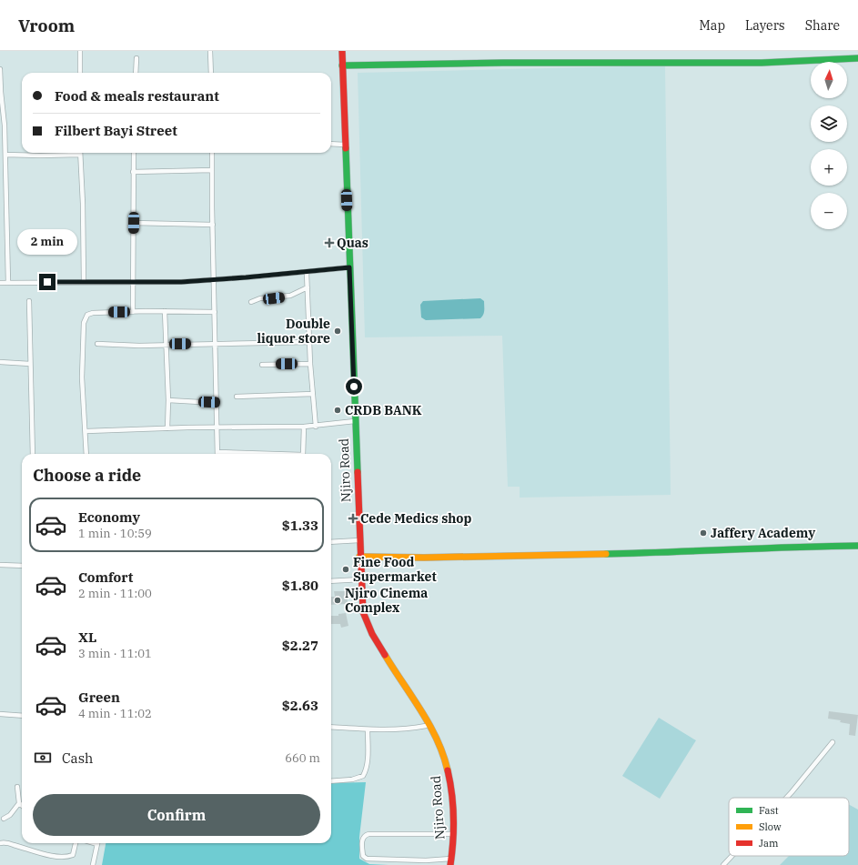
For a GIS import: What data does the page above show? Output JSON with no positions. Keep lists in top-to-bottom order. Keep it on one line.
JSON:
{"streets":{"street":["Njiro Road"]},"places":{"health":["Quas","Cede Medics shop"],"other":["Double liquor store","CRDB BANK","Jaffery Academy","Fine Food Supermarket","Njiro Cinema Complex"]},"legend":["Fast","Slow","Jam"],"north":"top","page":{"header":"Vroom","nav":["Map","Layers","Share"],"map_buttons":["+","−"],"banner":["Food & meals restaurant","Filbert Bayi Street"],"bubble":"2 min","heading":"Choose a ride","list":[{"name":"Economy","note":"1 min · 10:59","value":"$1.33"},{"name":"Comfort","note":"2 min · 11:00","value":"$1.80"},{"name":"XL","note":"3 min · 11:01","value":"$2.27"},{"name":"Green","note":"4 min · 11:02","value":"$2.63"}],"pay":["Cash","660 m"],"buttons":"Confirm"}}
